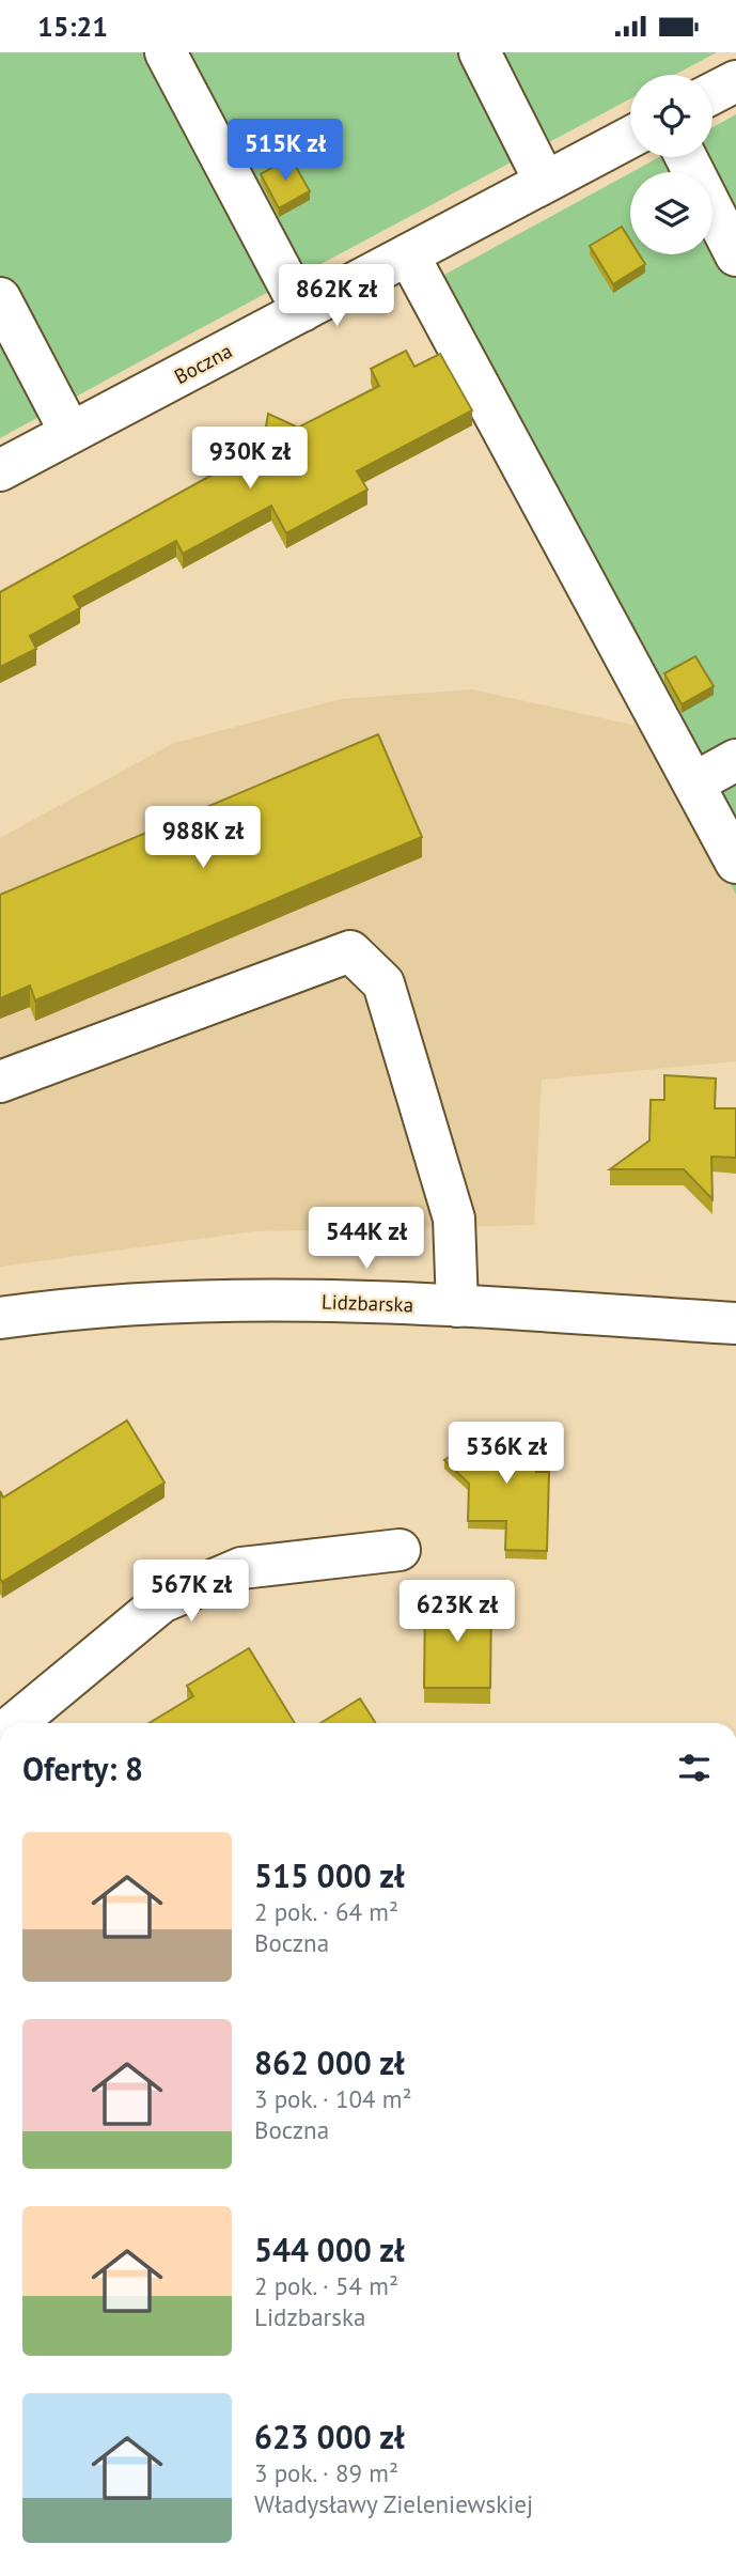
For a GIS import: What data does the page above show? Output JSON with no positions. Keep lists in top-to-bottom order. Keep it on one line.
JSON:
{"streets":{"street":["Boczna","Lidzbarska"]},"page":{"status":"15:21","price":["515K zł","862K zł","930K zł","988K zł","544K zł","536K zł","567K zł","623K zł"],"heading":"Oferty: 8","list":[{"name":"515 000 zł","note":"2 pok. · 64 m² · Boczna"},{"name":"862 000 zł","note":"3 pok. · 104 m² · Boczna"},{"name":"544 000 zł","note":"2 pok. · 54 m² · Lidzbarska"},{"name":"623 000 zł","note":"3 pok. · 89 m² · Władysławy Zieleniewskiej"}]}}
